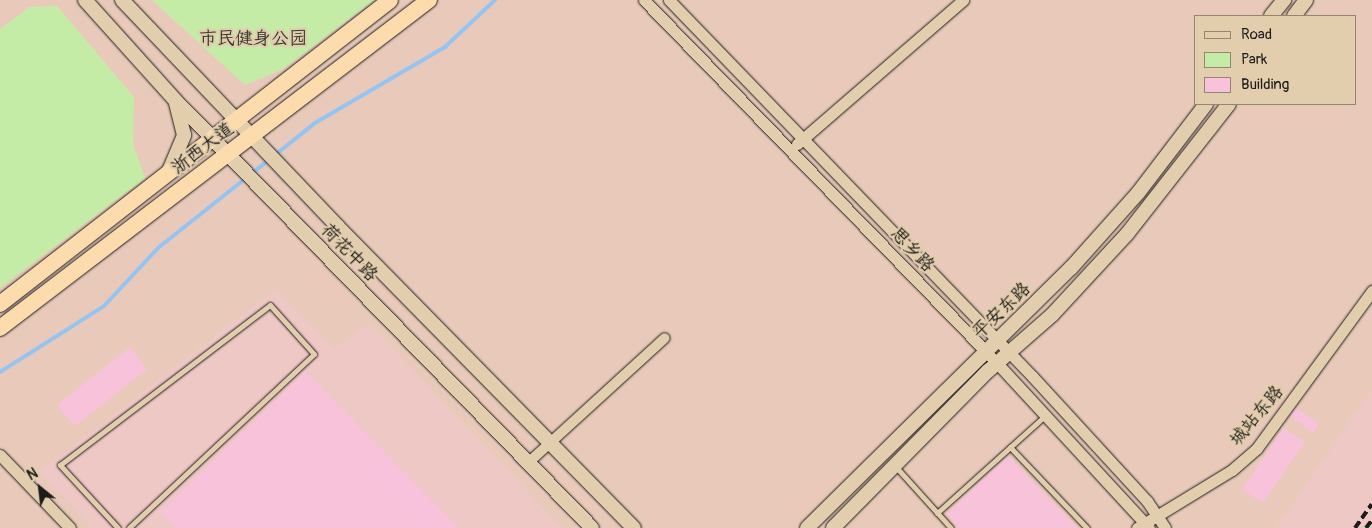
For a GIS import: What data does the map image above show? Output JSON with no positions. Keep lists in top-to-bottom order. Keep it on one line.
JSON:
{"streets":{"highway":["浙西大道"],"main road":["荷花中路","平安东路"],"street":["思乡路","城站东路"]},"crossings":[["浙西大道","荷花中路"],["思乡路","平安东路"],["思乡路","城站东路"]],"parks":["市民健身公园"],"legend":["Road","Park","Building"],"north":"top left"}
